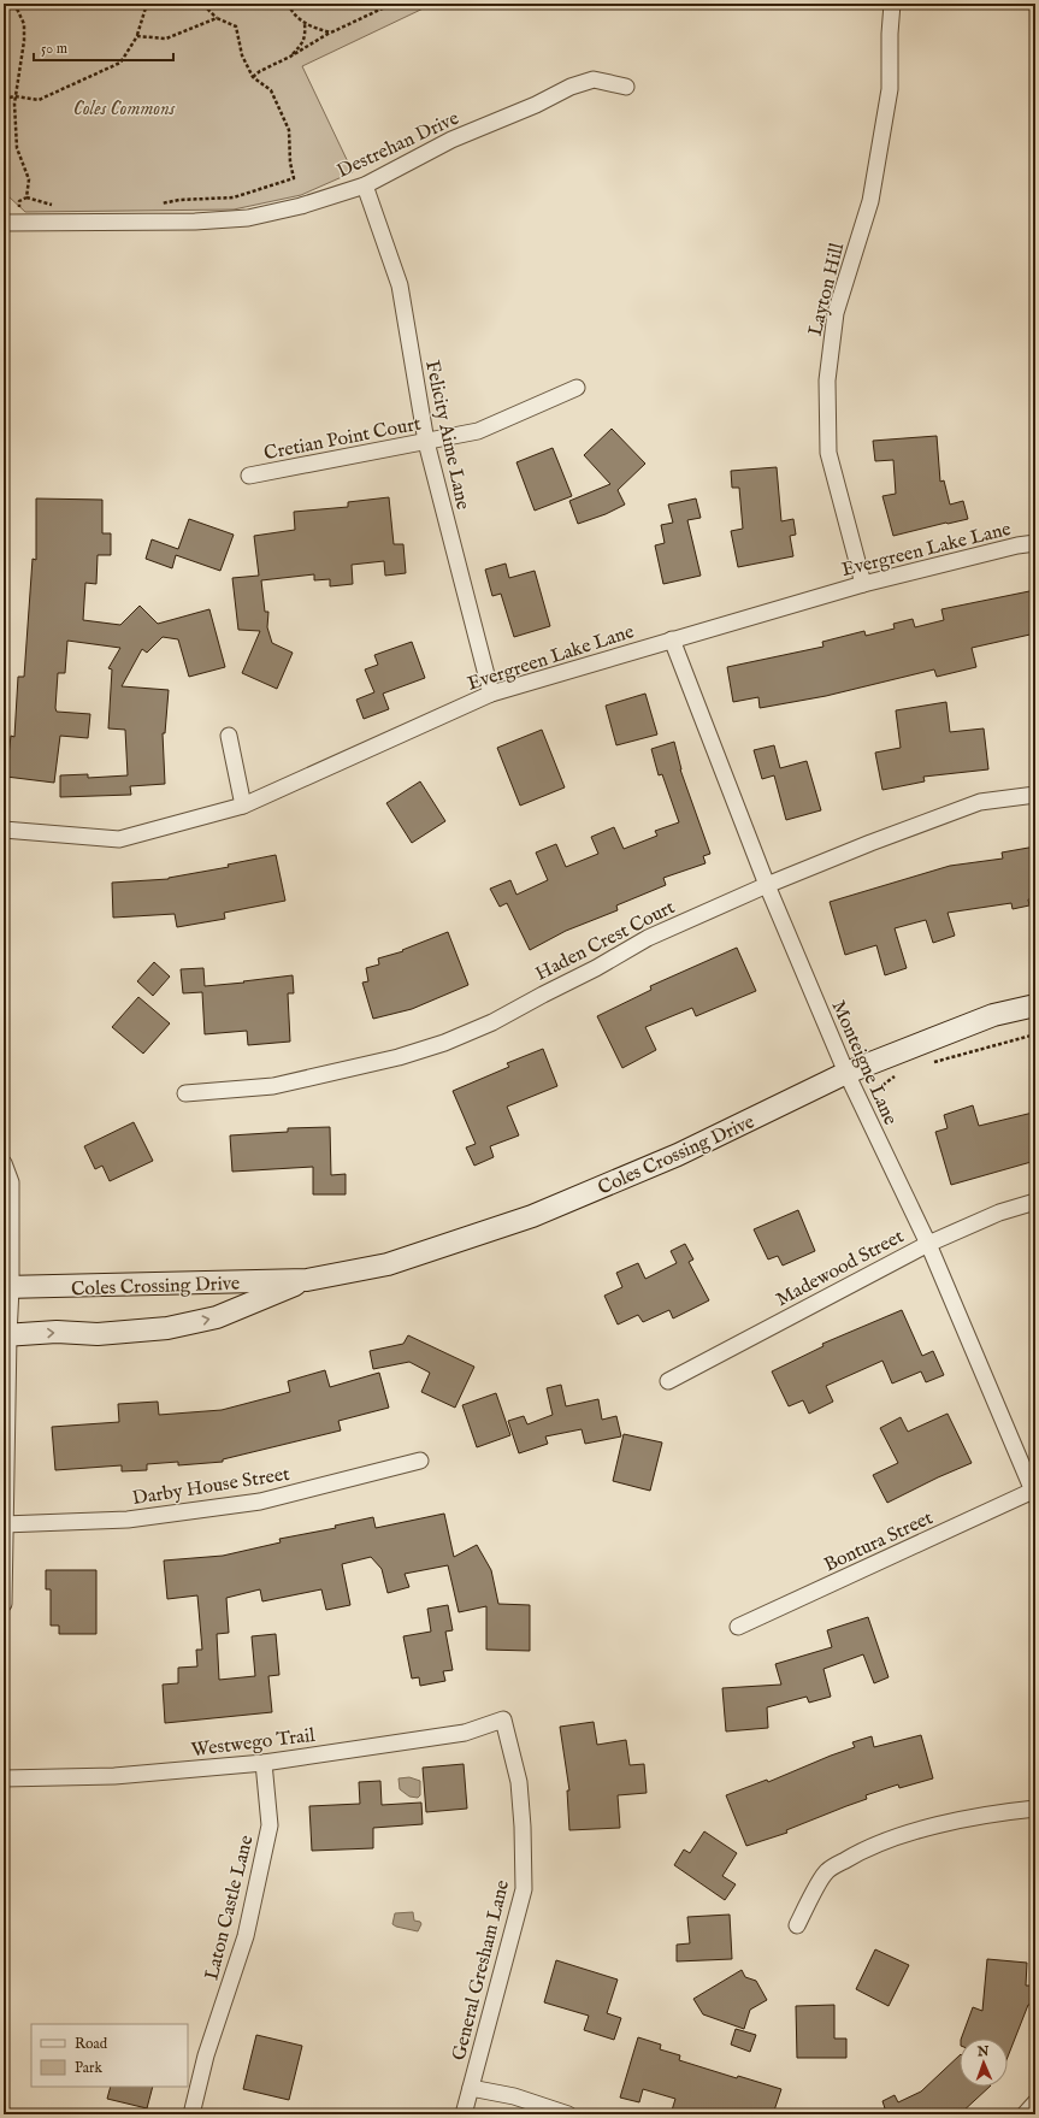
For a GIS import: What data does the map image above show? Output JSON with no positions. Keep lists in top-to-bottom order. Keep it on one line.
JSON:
{"streets":{"street":["Destrehan Drive","Layton Hill","Felicity Aime Lane","Cretian Point Court","Evergreen Lake Lane","Haden Crest Court","Monteigne Lane","Coles Crossing Drive","Madewood Street","Darby House Street","Bontura Street","Westwego Trail","Laton Castle Lane","General Gresham Lane"]},"crossings":[["Destrehan Drive","Felicity Aime Lane"],["Layton Hill","Evergreen Lake Lane"],["Felicity Aime Lane","Cretian Point Court"],["Felicity Aime Lane","Evergreen Lake Lane"],["Evergreen Lake Lane","Monteigne Lane"],["Haden Crest Court","Monteigne Lane"],["Monteigne Lane","Coles Crossing Drive"],["Monteigne Lane","Madewood Street"],["Monteigne Lane","Bontura Street"],["Westwego Trail","Laton Castle Lane"],["Westwego Trail","General Gresham Lane"]],"parks":["Coles Commons"],"legend":["Road","Park"],"scale_bar":"50 m","north":"top"}
